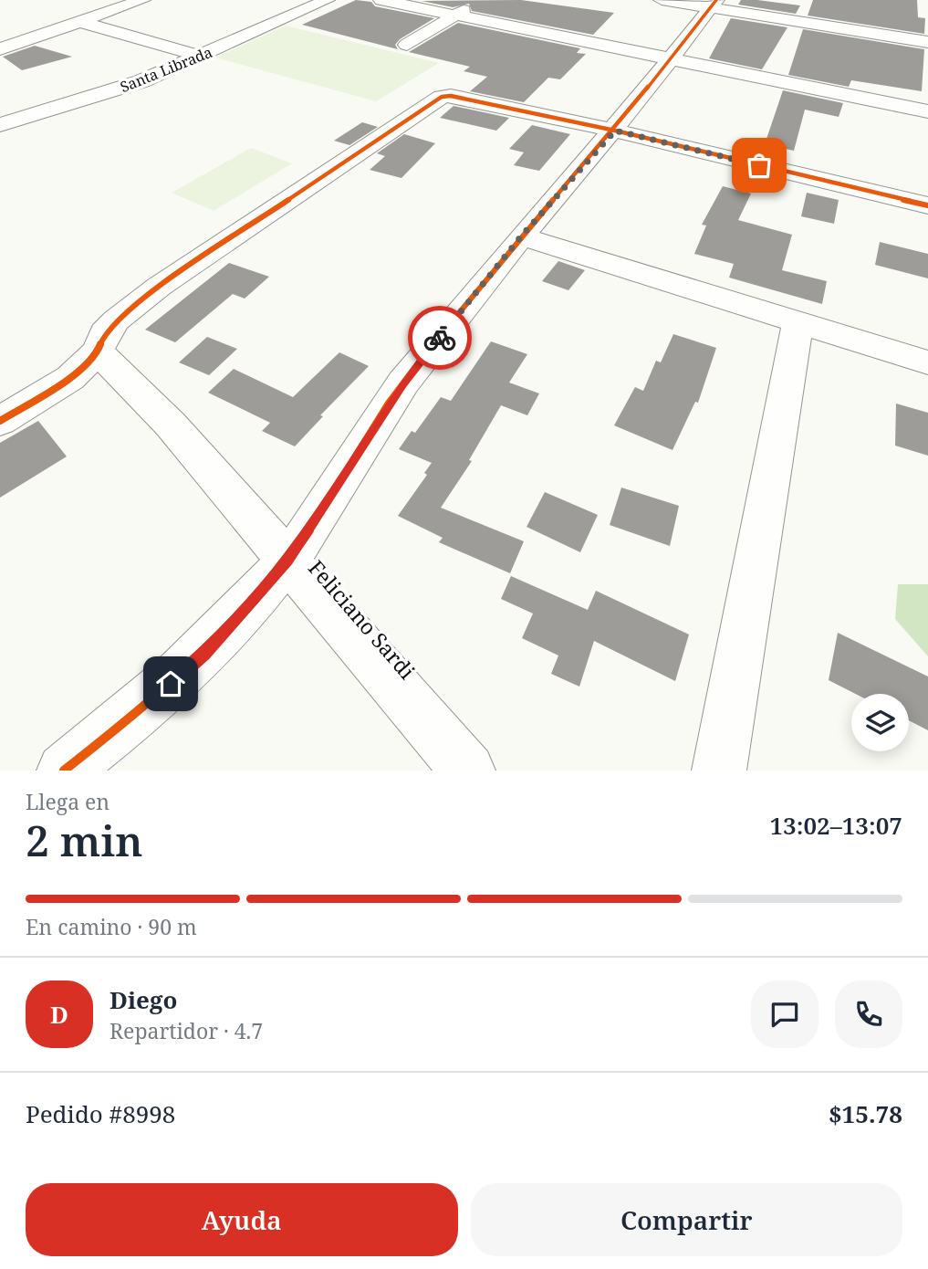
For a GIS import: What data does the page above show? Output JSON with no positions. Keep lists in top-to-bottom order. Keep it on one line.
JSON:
{"streets":{"street":["Santa Librada","Feliciano Sardi"]},"page":{"heading":["2 min","Llega en","13:02–13:07"],"panel":["Diego","Repartidor · 4.7","Pedido #8998","$15.78"],"bar":"En camino · 90 m","round":"D","buttons":["Ayuda","Compartir"]}}
